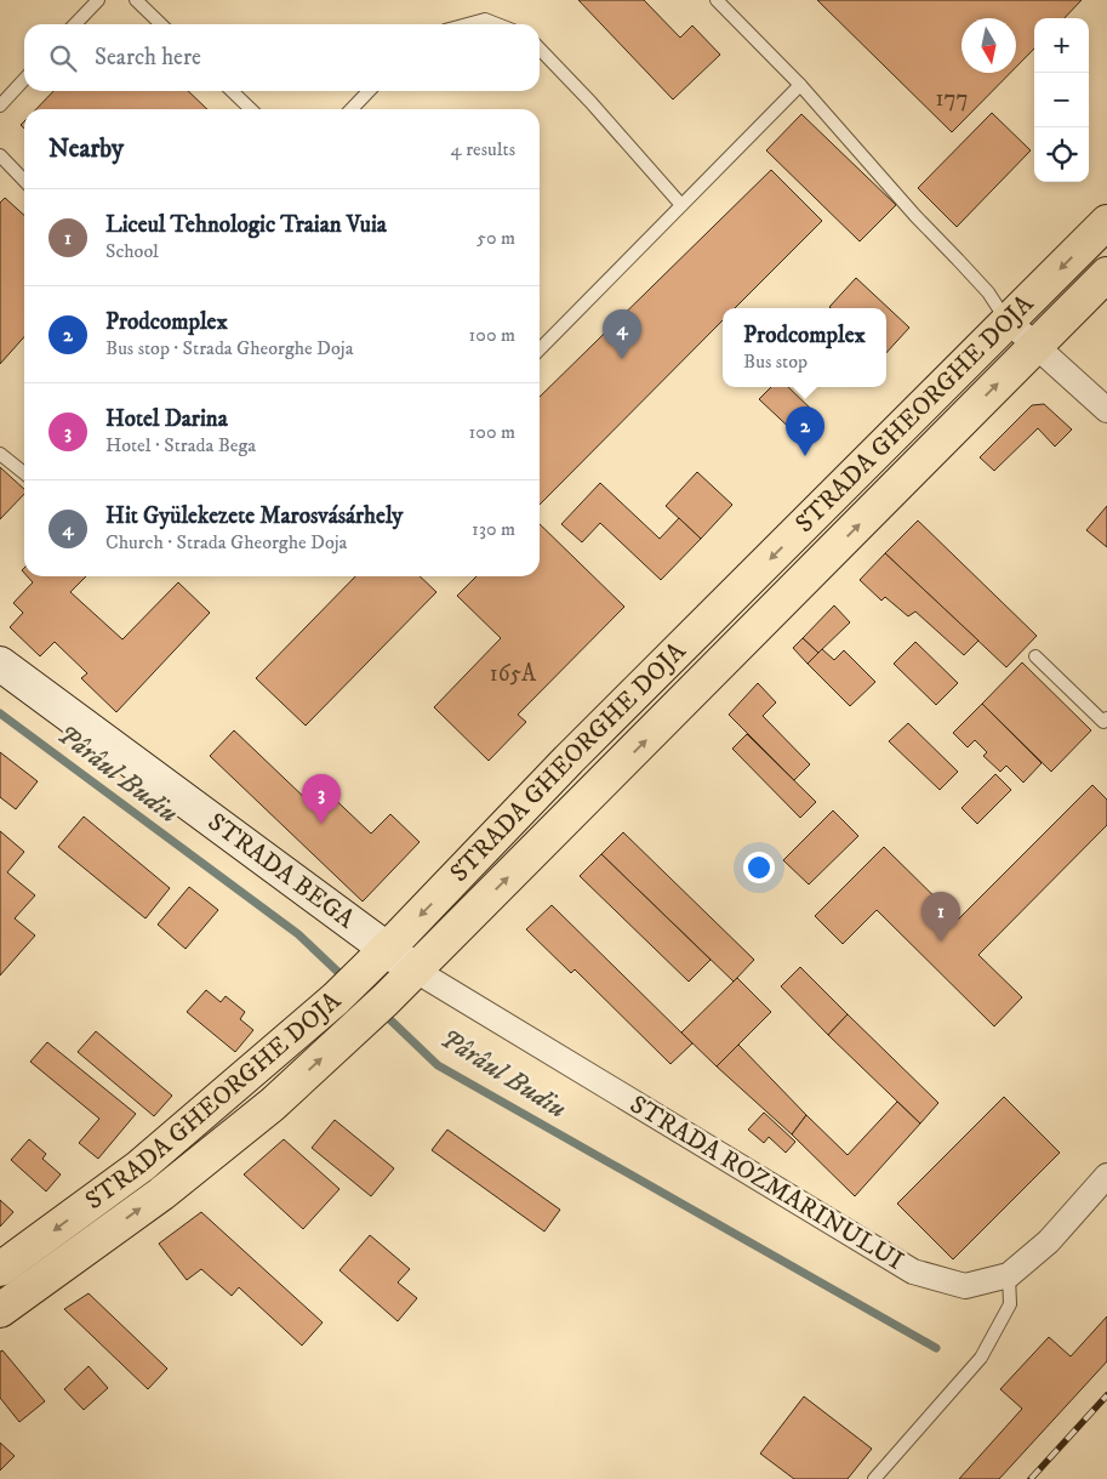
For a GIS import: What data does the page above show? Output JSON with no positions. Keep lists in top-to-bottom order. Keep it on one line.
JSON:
{"streets":{"main road":["STRADA GHEORGHE DOJA","STRADA BEGA"],"street":["STRADA ROZMARINULUI"]},"crossings":[["STRADA GHEORGHE DOJA","STRADA BEGA"],["STRADA GHEORGHE DOJA","STRADA ROZMARINULUI"],["STRADA BEGA","STRADA ROZMARINULUI"]],"water":["Pârâul Budiu"],"house_numbers":["177","165A"],"north":"bottom","page":{"map_buttons":["+","−"],"search":"Search here","heading":["Nearby","4 results"],"list":[{"mark":"1","name":"Liceul Tehnologic Traian Vuia","note":"School","value":"50 m"},{"mark":"2","name":"Prodcomplex","note":"Bus stop · Strada Gheorghe Doja","value":"100 m"},{"mark":"3","name":"Hotel Darina","note":"Hotel · Strada Bega","value":"100 m"},{"mark":"4","name":"Hit Gyülekezete Marosvásárhely","note":"Church · Strada Gheorghe Doja","value":"130 m"}],"popup":["Prodcomplex","Bus stop"],"pins":["4","2","3","1"]}}
